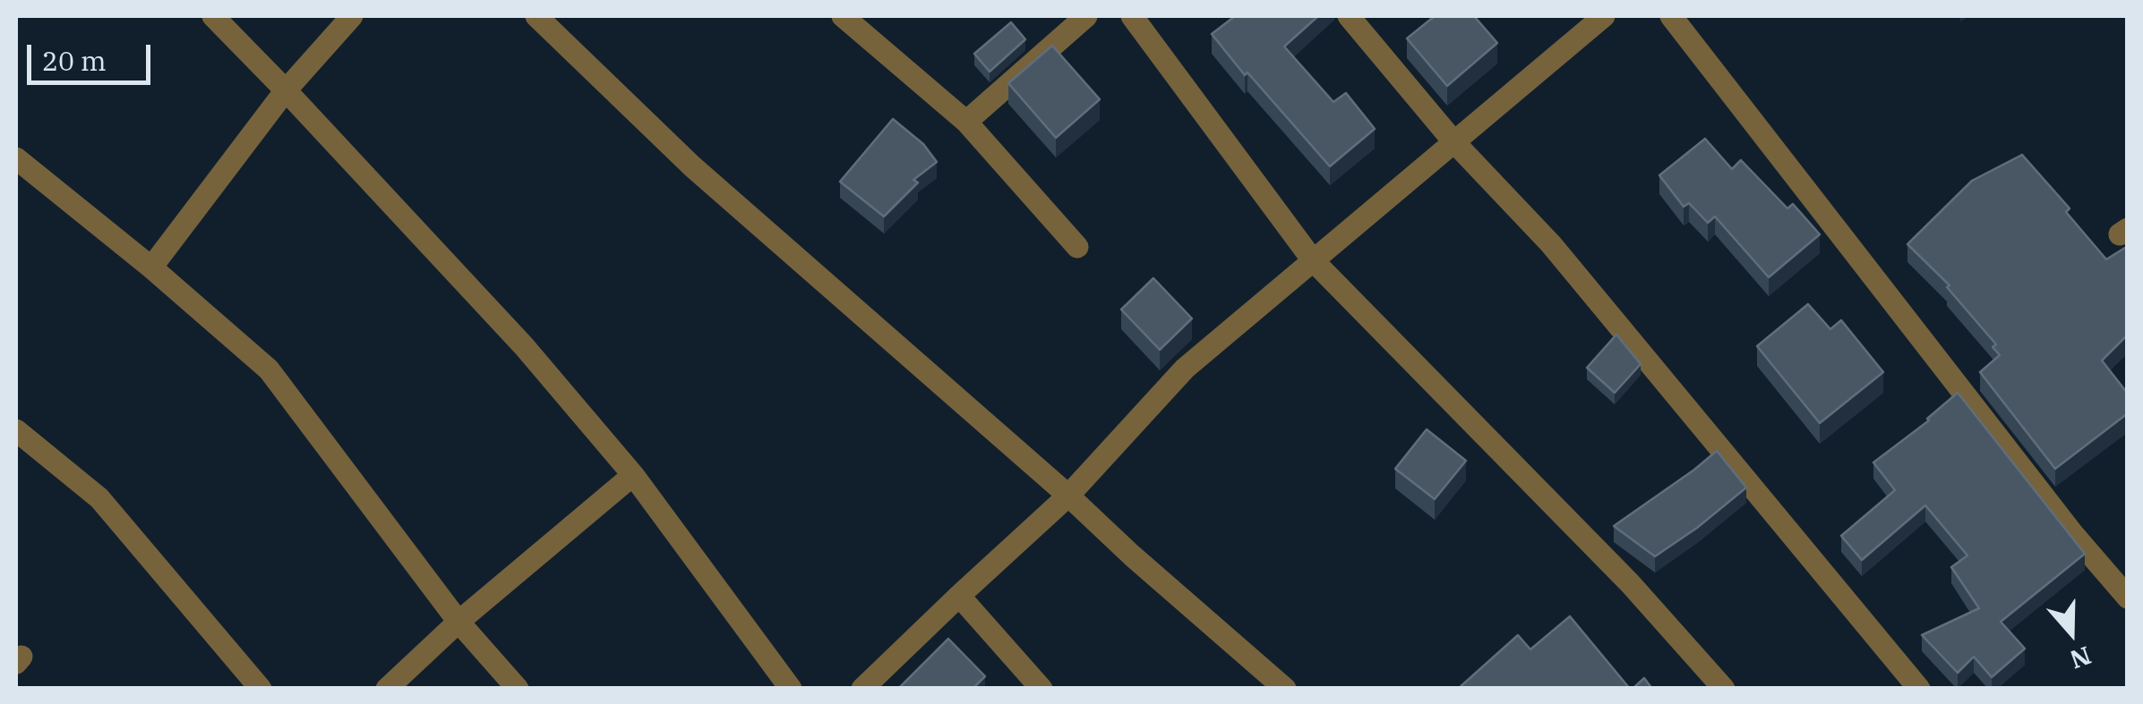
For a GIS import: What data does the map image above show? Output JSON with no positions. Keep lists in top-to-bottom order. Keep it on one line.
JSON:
{"scale_bar":"20 m","north":"bottom"}
